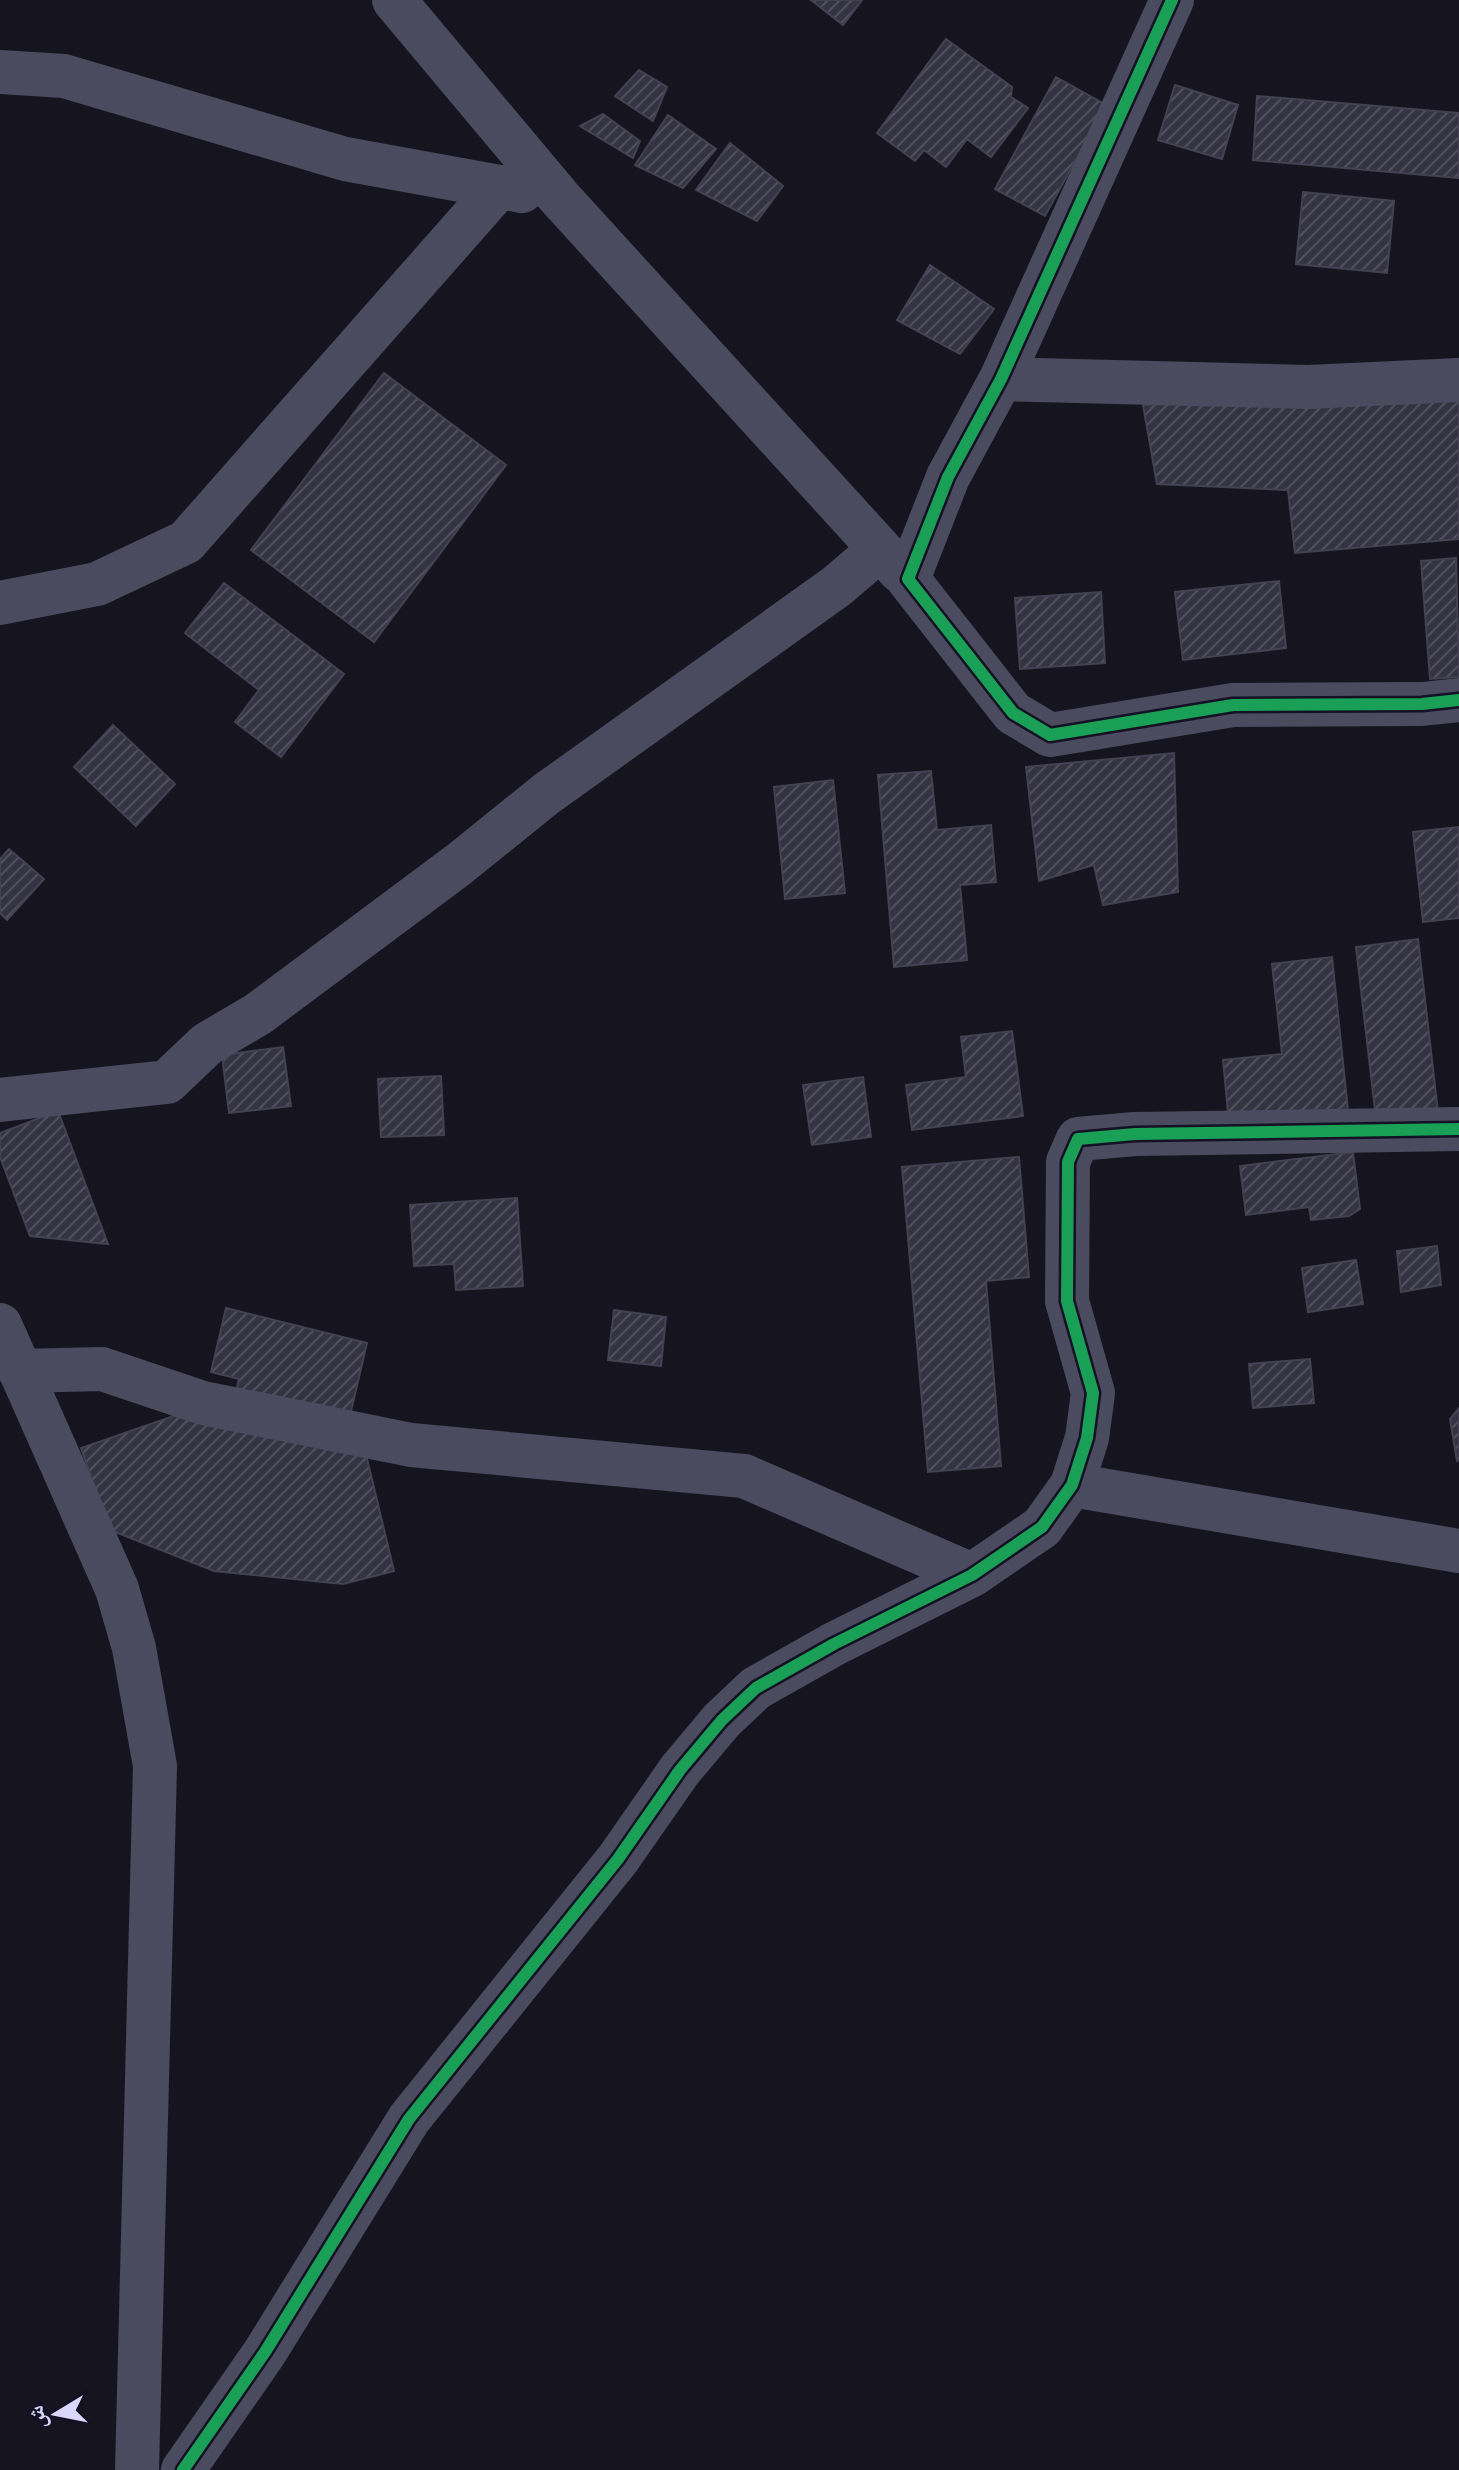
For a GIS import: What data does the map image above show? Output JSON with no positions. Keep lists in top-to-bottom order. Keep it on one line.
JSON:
{"north":"left"}
